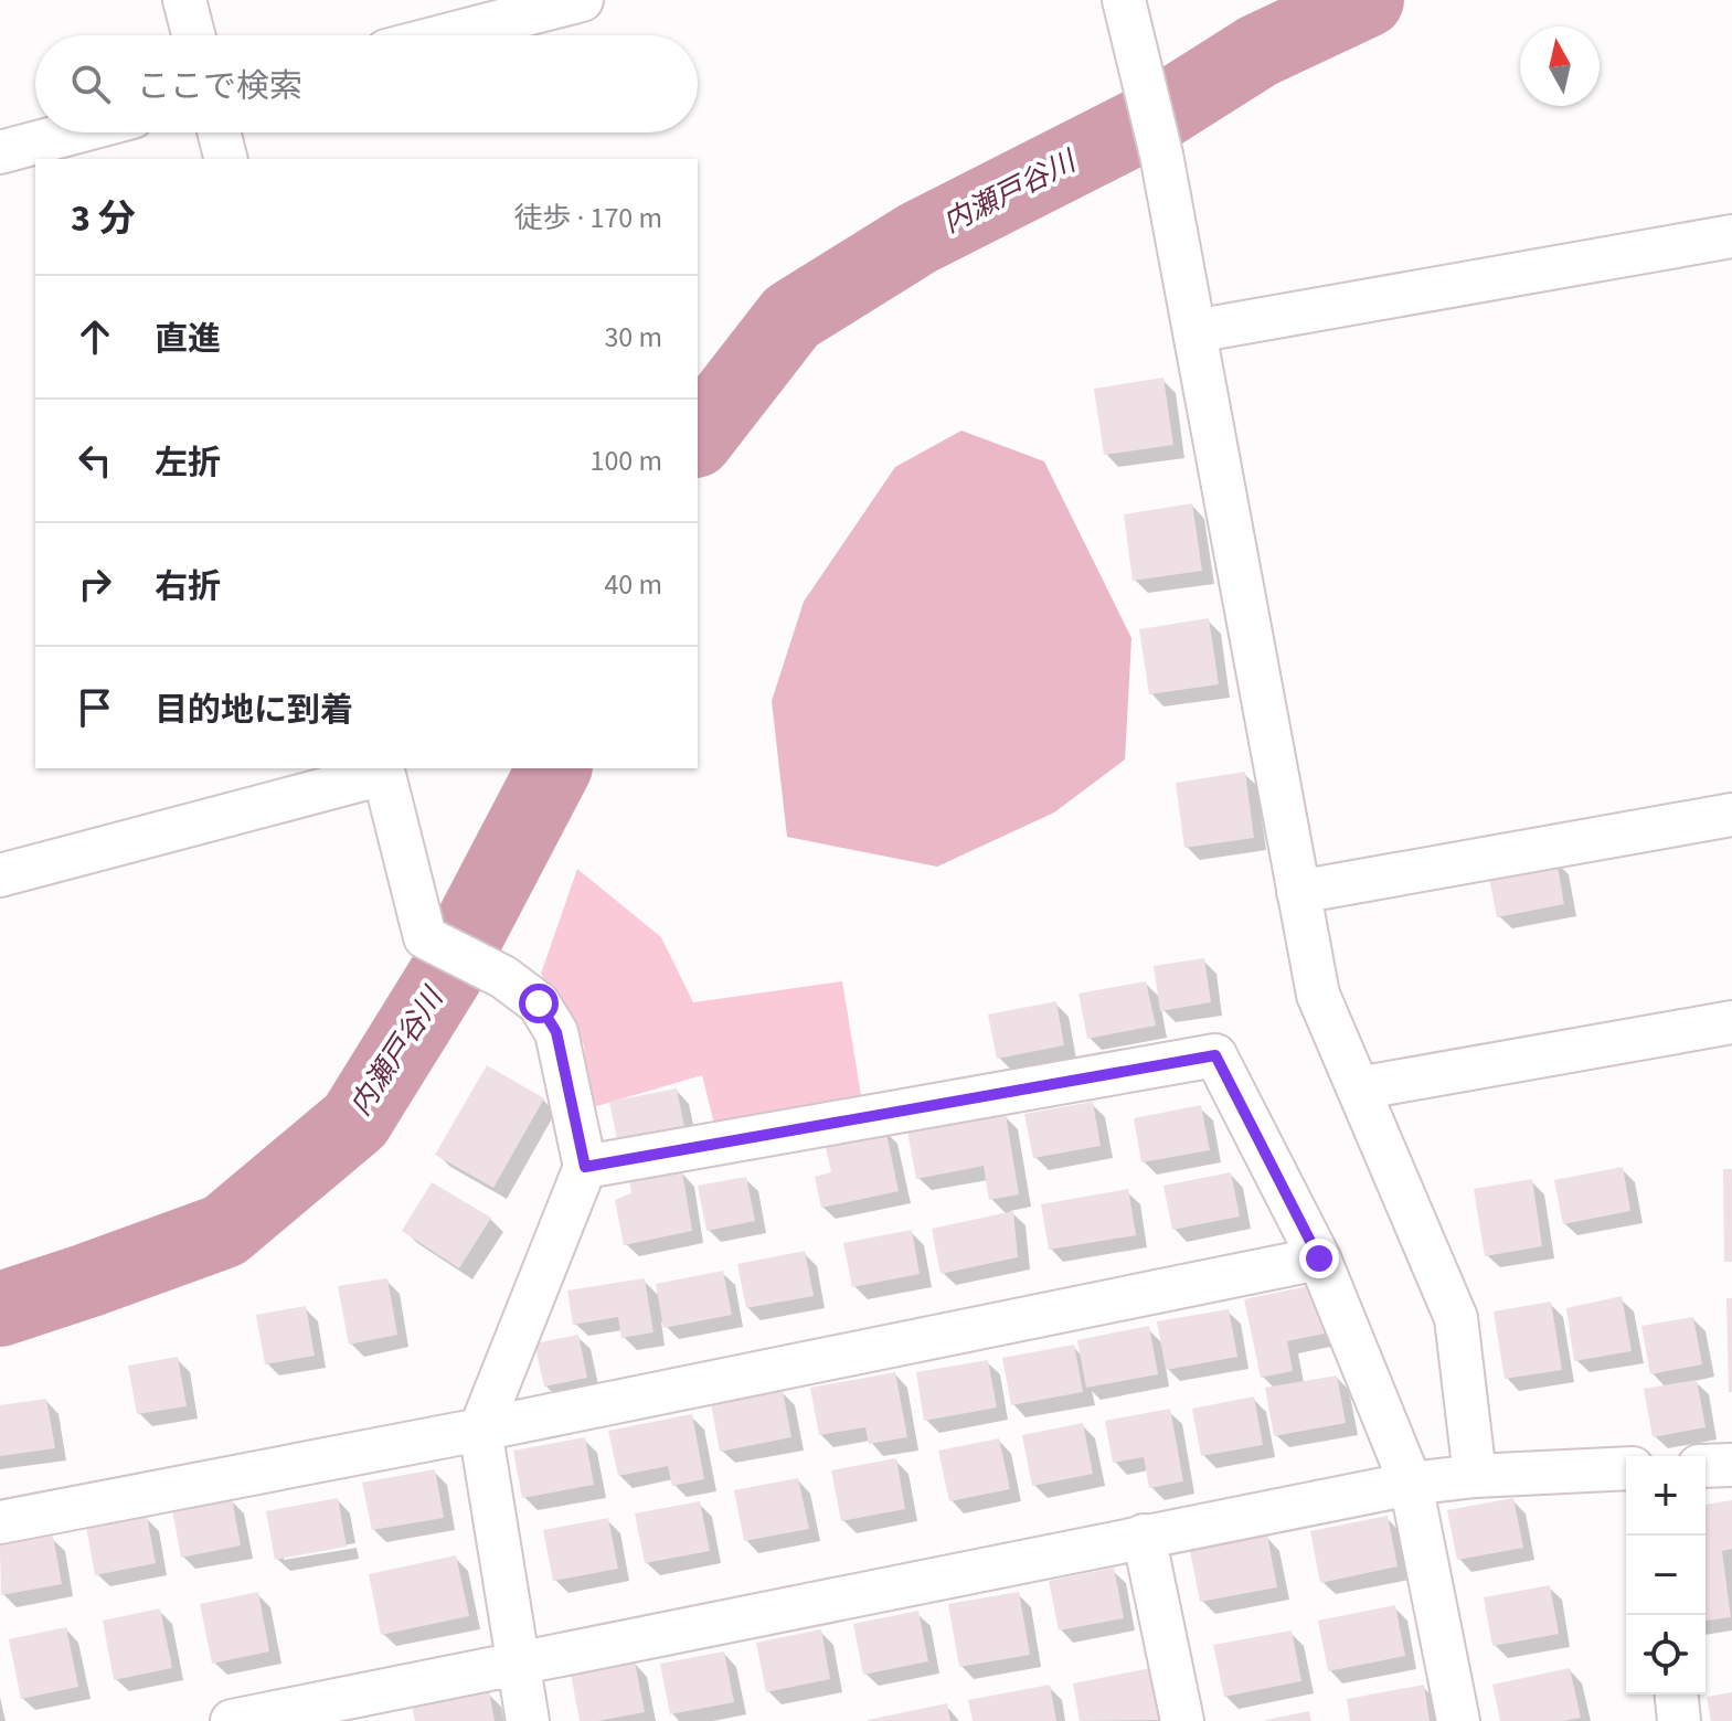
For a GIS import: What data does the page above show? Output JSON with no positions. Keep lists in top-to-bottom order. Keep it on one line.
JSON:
{"water":["内瀬戸谷川"],"north":"top","page":{"search":"ここで検索","heading":["3 分","徒歩 · 170 m"],"list":[["直進","30 m"],["左折","100 m"],["右折","40 m"],"目的地に到着"],"map_buttons":["+","−"]}}
